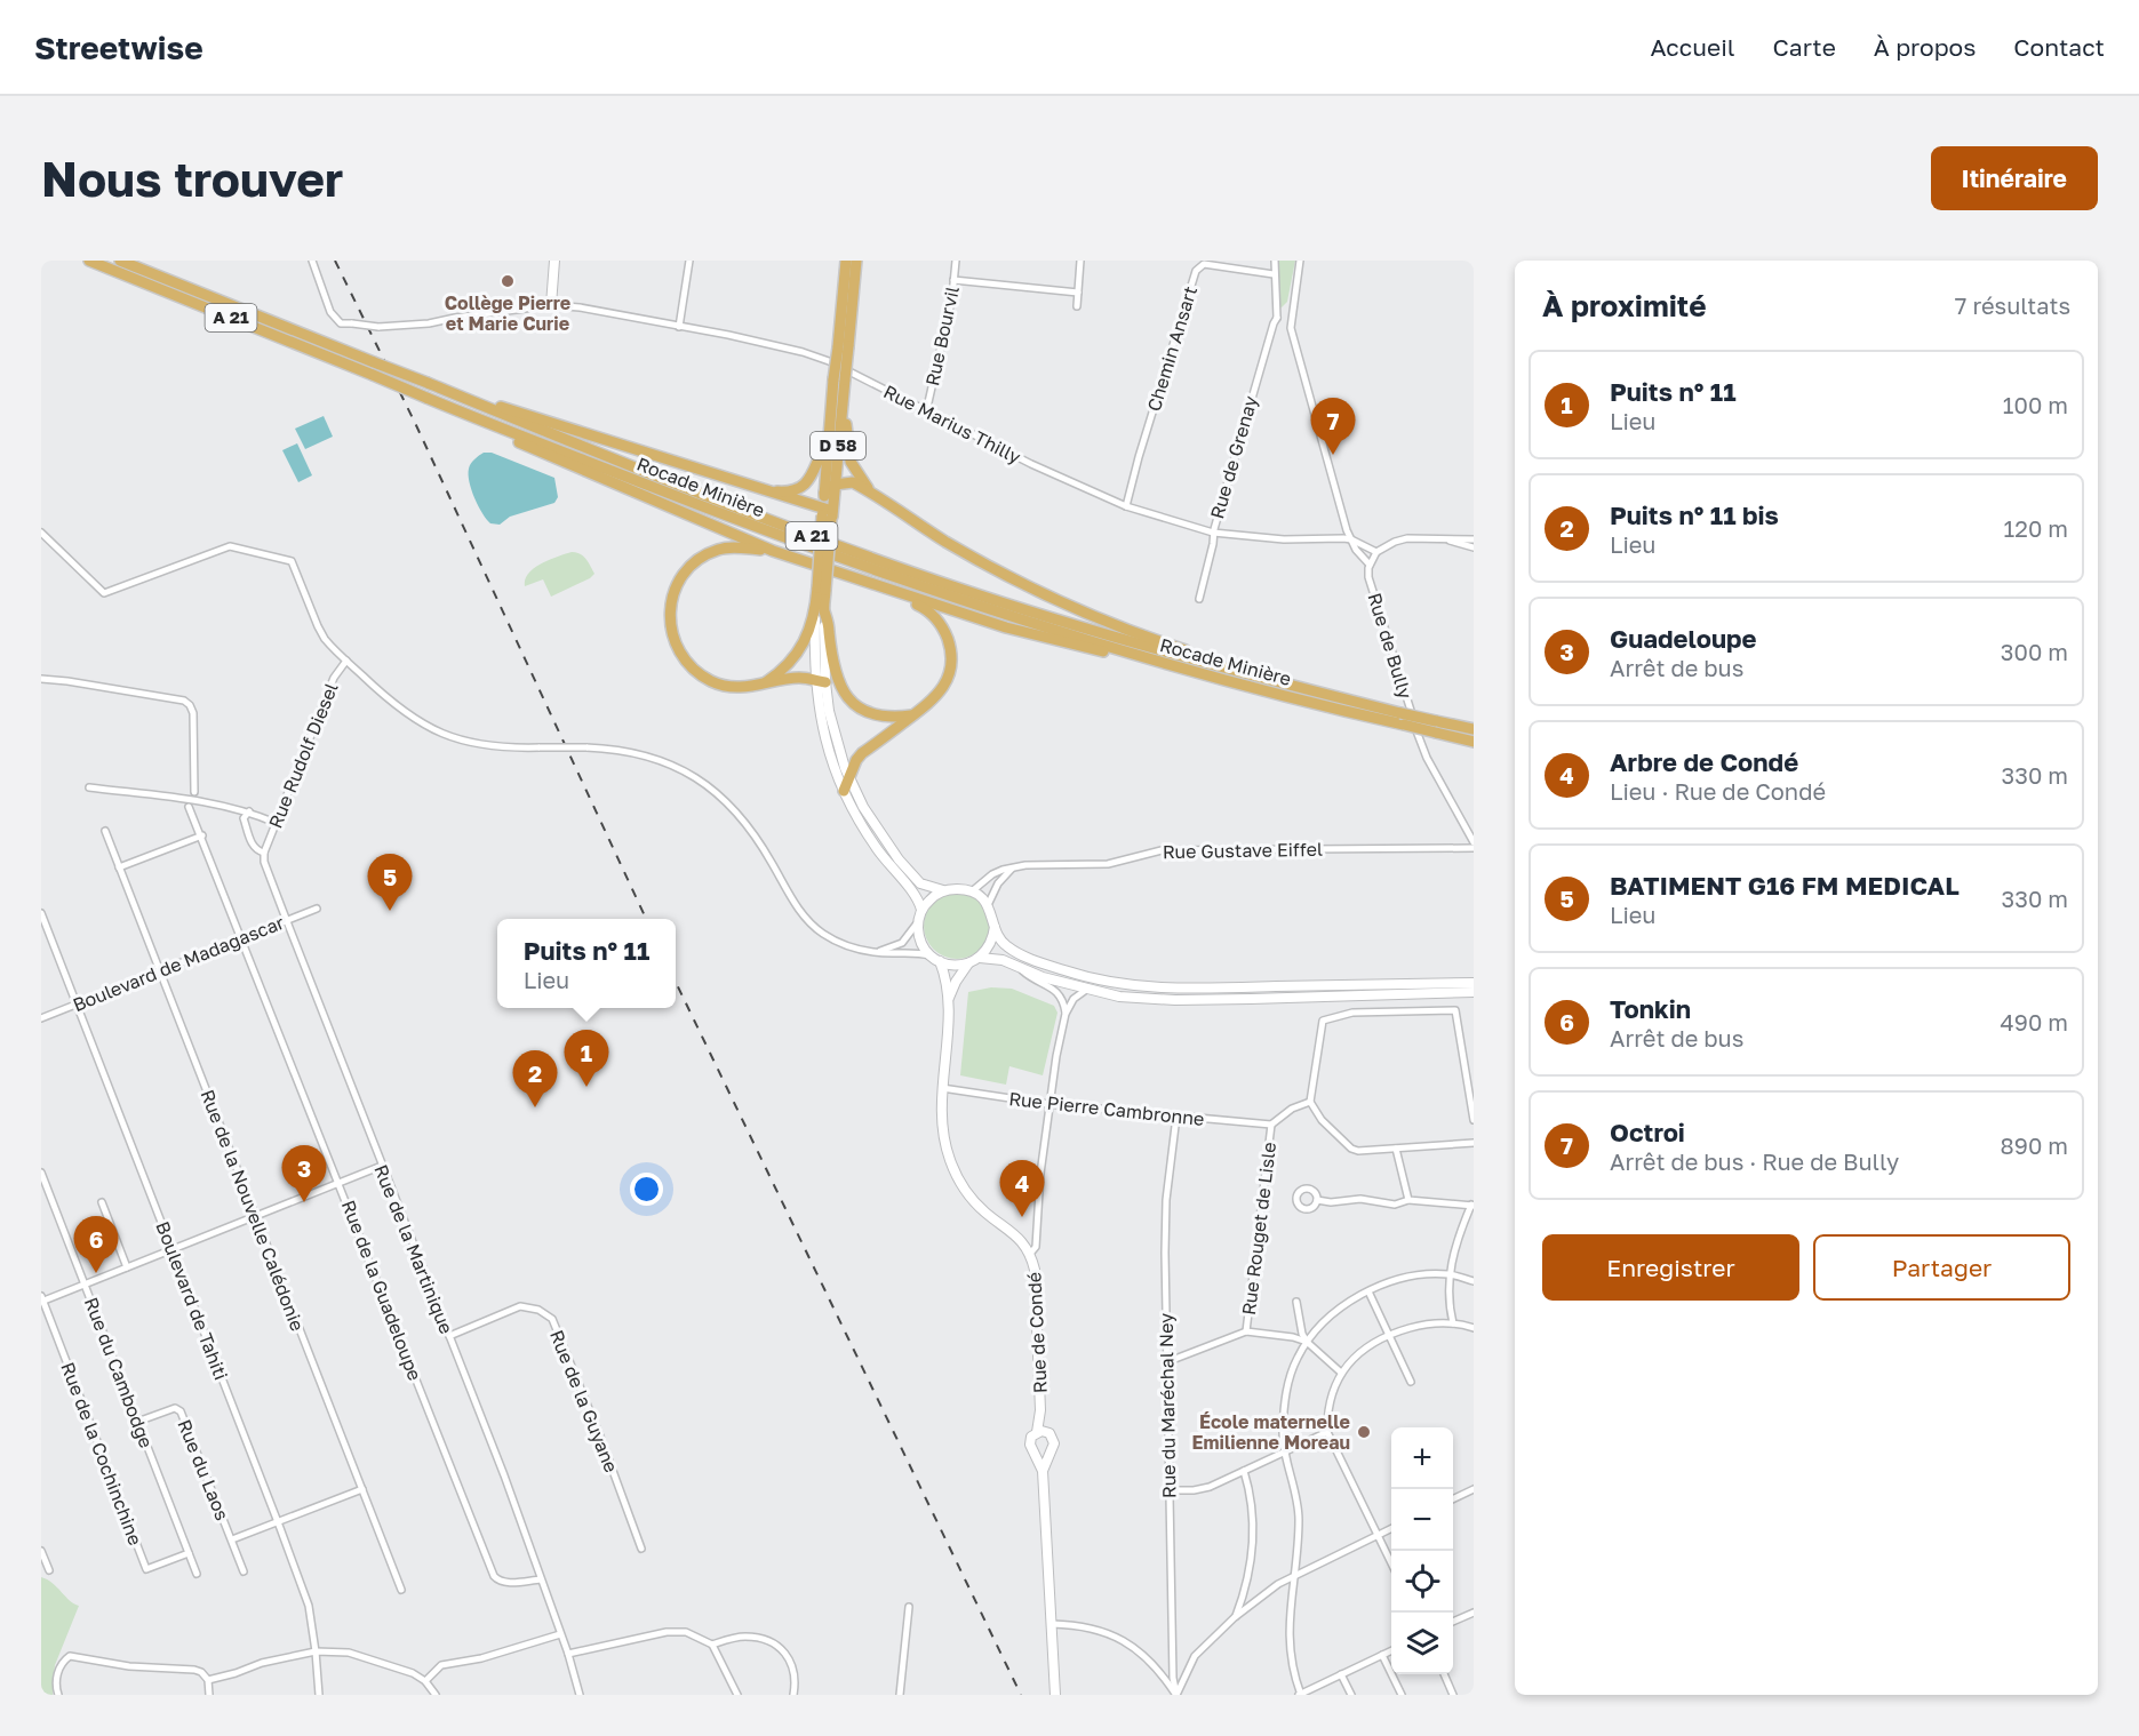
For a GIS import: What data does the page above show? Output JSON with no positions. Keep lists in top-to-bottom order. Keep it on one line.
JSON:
{"streets":{"highway":["A 21","D 58","Rocade Minière"],"main road":["Rue de Condé"],"street":["Rue Bourvil","Chemin Ansart","Rue Marius Thilly","Rue de Grenay","Rue de Bully","Rue Rudolf Diesel","Rue Gustave Eiffel","Boulevard de Madagascar","Rue Pierre Cambronne","Rue de la Nouvelle Calédonie","Rue Rouget de Lisle","Rue de la Martinique","Rue de la Guadeloupe","Boulevard de Tahiti","Rue du Cambodge","Rue de la Guyane","Rue du Maréchal Ney","Rue de la Cochinchine","Rue du Laos"]},"crossings":[["Rue Bourvil","Rue Marius Thilly"],["Chemin Ansart","Rue Marius Thilly"],["Rue Marius Thilly","Rue de Grenay"],["Rue Marius Thilly","Rue de Bully"],["D 58","Rue Gustave Eiffel"],["Rue Rudolf Diesel","Rue de la Martinique"],["Boulevard de Madagascar","Rue de la Nouvelle Calédonie"],["Boulevard de Madagascar","Rue de la Martinique"],["Boulevard de Madagascar","Rue de la Guadeloupe"],["Boulevard de Madagascar","Boulevard de Tahiti"],["Rue Pierre Cambronne","Rue Rouget de Lisle"],["Rue Pierre Cambronne","Rue de Condé"],["Rue Pierre Cambronne","Rue du Maréchal Ney"],["Rue de la Martinique","Rue de la Guadeloupe"],["Rue de la Martinique","Rue de la Guyane"],["Rue du Cambodge","Rue de la Cochinchine"],["Rue du Cambodge","Rue du Laos"]],"places":["Collège Pierre et Marie Curie","École maternelle Emilienne Moreau"],"page":{"header":"Streetwise","nav":["Accueil","Carte","À propos","Contact"],"buttons":["Itinéraire",["Enregistrer","Partager"]],"title":"Nous trouver","heading":["À proximité","7 résultats"],"list":[{"mark":"1","name":"Puits n° 11","note":"Lieu","value":"100 m"},{"mark":"2","name":"Puits n° 11 bis","note":"Lieu","value":"120 m"},{"mark":"3","name":"Guadeloupe","note":"Arrêt de bus","value":"300 m"},{"mark":"4","name":"Arbre de Condé","note":"Lieu · Rue de Condé","value":"330 m"},{"mark":"5","name":"BATIMENT G16 FM MEDICAL","note":"Lieu","value":"330 m"},{"mark":"6","name":"Tonkin","note":"Arrêt de bus","value":"490 m"},{"mark":"7","name":"Octroi","note":"Arrêt de bus · Rue de Bully","value":"890 m"}],"pins":["7","5","1","2","3","4","6"],"popup":["Puits n° 11","Lieu"],"map_buttons":["+","−"]}}
